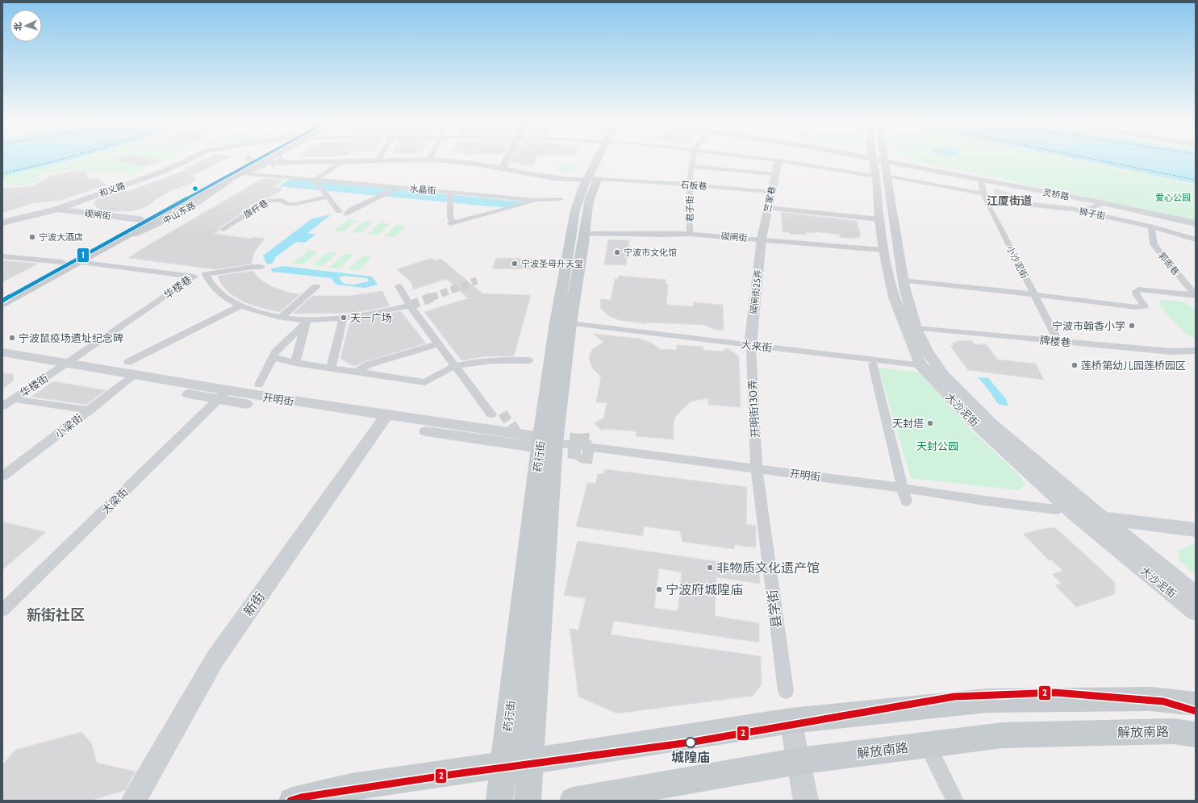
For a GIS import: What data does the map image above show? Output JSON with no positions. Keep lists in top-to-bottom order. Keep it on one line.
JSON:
{"streets":{"main road":["和义路","灵桥路","竺家巷","中山东路","碶闸街","碶闸街25弄","开明街","大沙泥街","药行街","新街","解放南路"],"street":["石板巷","水晶街","旗杆巷","君子街","狮子街","小沙泥街","郭衙巷","华楼巷","牌楼巷","大来街","华楼街","开明街130弄","小梁街","大梁街","县学街"]},"crossings":[["石板巷","竺家巷"],["石板巷","君子街"],["石板巷","药行街"],["和义路","碶闸街"],["水晶街","中山东路"],["灵桥路","小沙泥街"],["竺家巷","碶闸街"],["竺家巷","碶闸街25弄"],["君子街","碶闸街"],["中山东路","碶闸街"],["中山东路","华楼巷"],["狮子街","小沙泥街"],["狮子街","郭衙巷"],["狮子街","大沙泥街"],["碶闸街","碶闸街25弄"],["碶闸街","大沙泥街"],["碶闸街","药行街"],["小沙泥街","牌楼巷"],["华楼巷","华楼街"],["华楼巷","开明街"],["碶闸街25弄","大来街"],["碶闸街25弄","开明街130弄"],["牌楼巷","大沙泥街"],["大来街","开明街130弄"],["大来街","大沙泥街"],["大来街","药行街"],["华楼街","开明街"],["开明街","开明街130弄"],["开明街","小梁街"],["开明街","药行街"],["开明街","大梁街"],["开明街","新街"],["开明街","县学街"],["开明街130弄","县学街"]],"districts":["江厦街道","新街社区"],"parks":["爱心公园","天封公园"],"places":["宁波大酒店","宁波市文化馆","宁波圣母升天堂","天一广场","宁波市翰香小学","宁波鼠疫场遗址纪念碑","莲桥第幼儿园莲桥园区","天封塔","非物质文化遗产馆","宁波府城隍庙","城隍庙"],"lines":["transit line 1","transit line 2"],"north":"left"}
